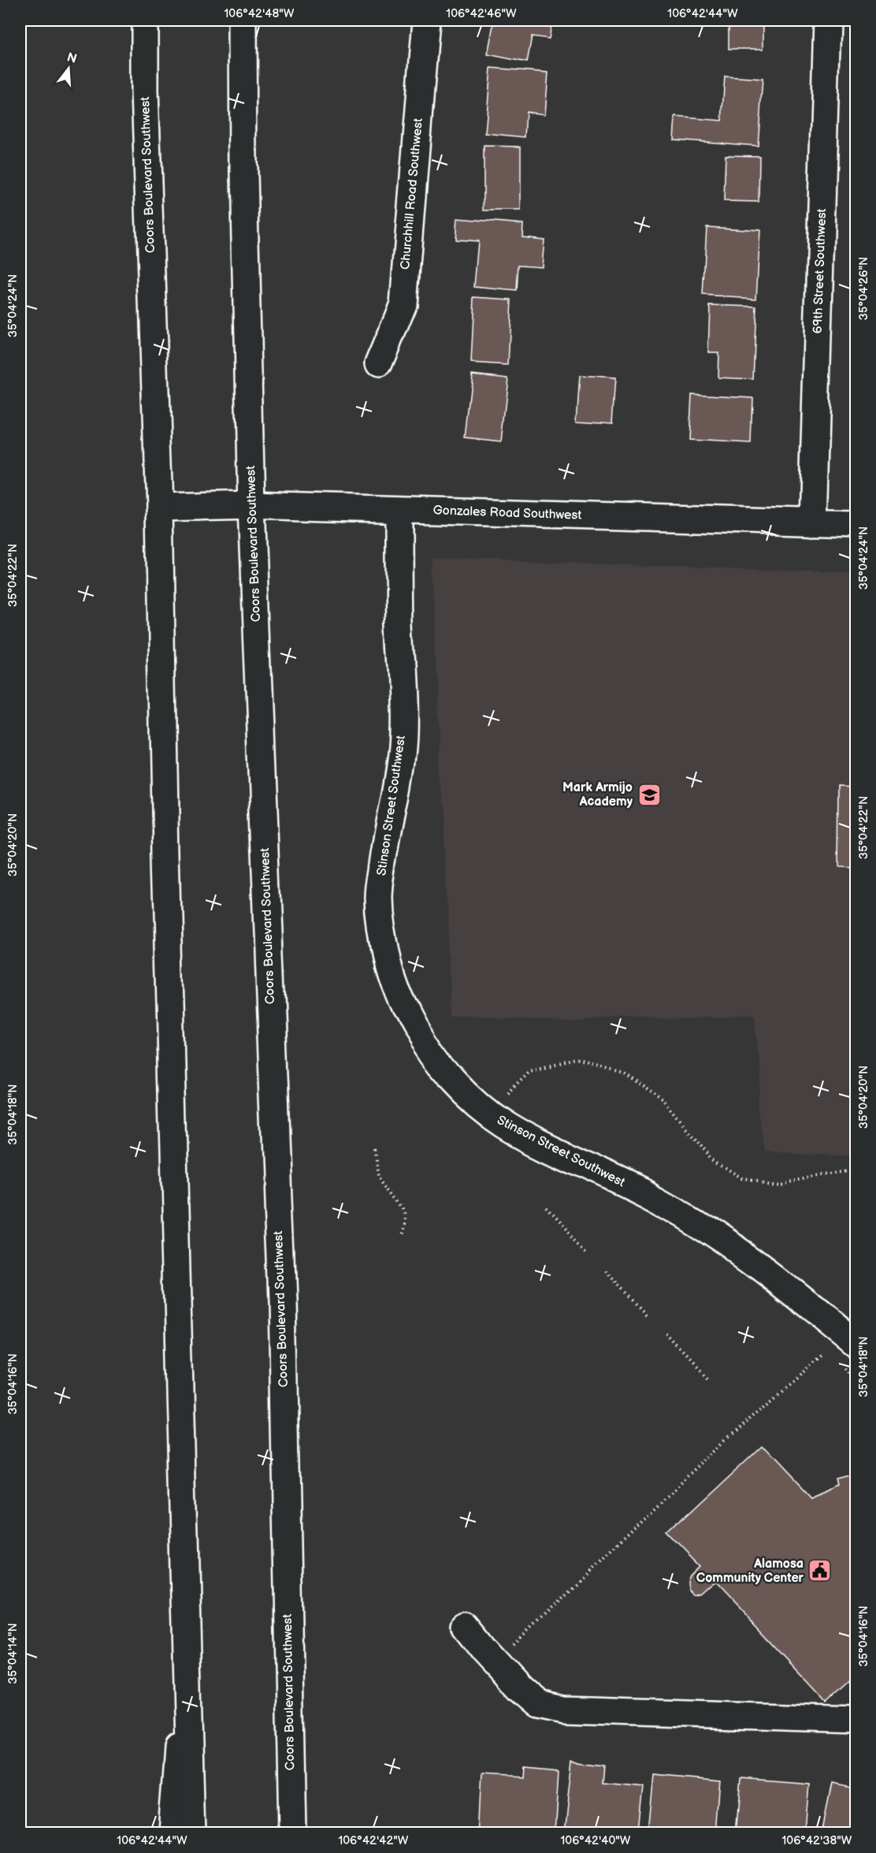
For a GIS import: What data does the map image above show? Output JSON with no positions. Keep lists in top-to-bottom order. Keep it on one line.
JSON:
{"streets":{"main road":["Coors Boulevard Southwest","Churchhill Road Southwest","69th Street Southwest","Gonzales Road Southwest","Stinson Street Southwest"]},"crossings":[["Coors Boulevard Southwest","Gonzales Road Southwest"],["69th Street Southwest","Gonzales Road Southwest"],["Gonzales Road Southwest","Stinson Street Southwest"]],"places":{"school or university":["Mark Armijo Academy"],"public building":["Alamosa Community Center"]},"north":"top","coordinates":["106°42'48\"W","106°42'46\"W","106°42'44\"W","35°04'26\"N","35°04'24\"N","35°04'22\"N","35°04'20\"N","35°04'18\"N","35°04'16\"N","35°04'14\"N","106°42'42\"W","106°42'40\"W","106°42'38\"W"]}
